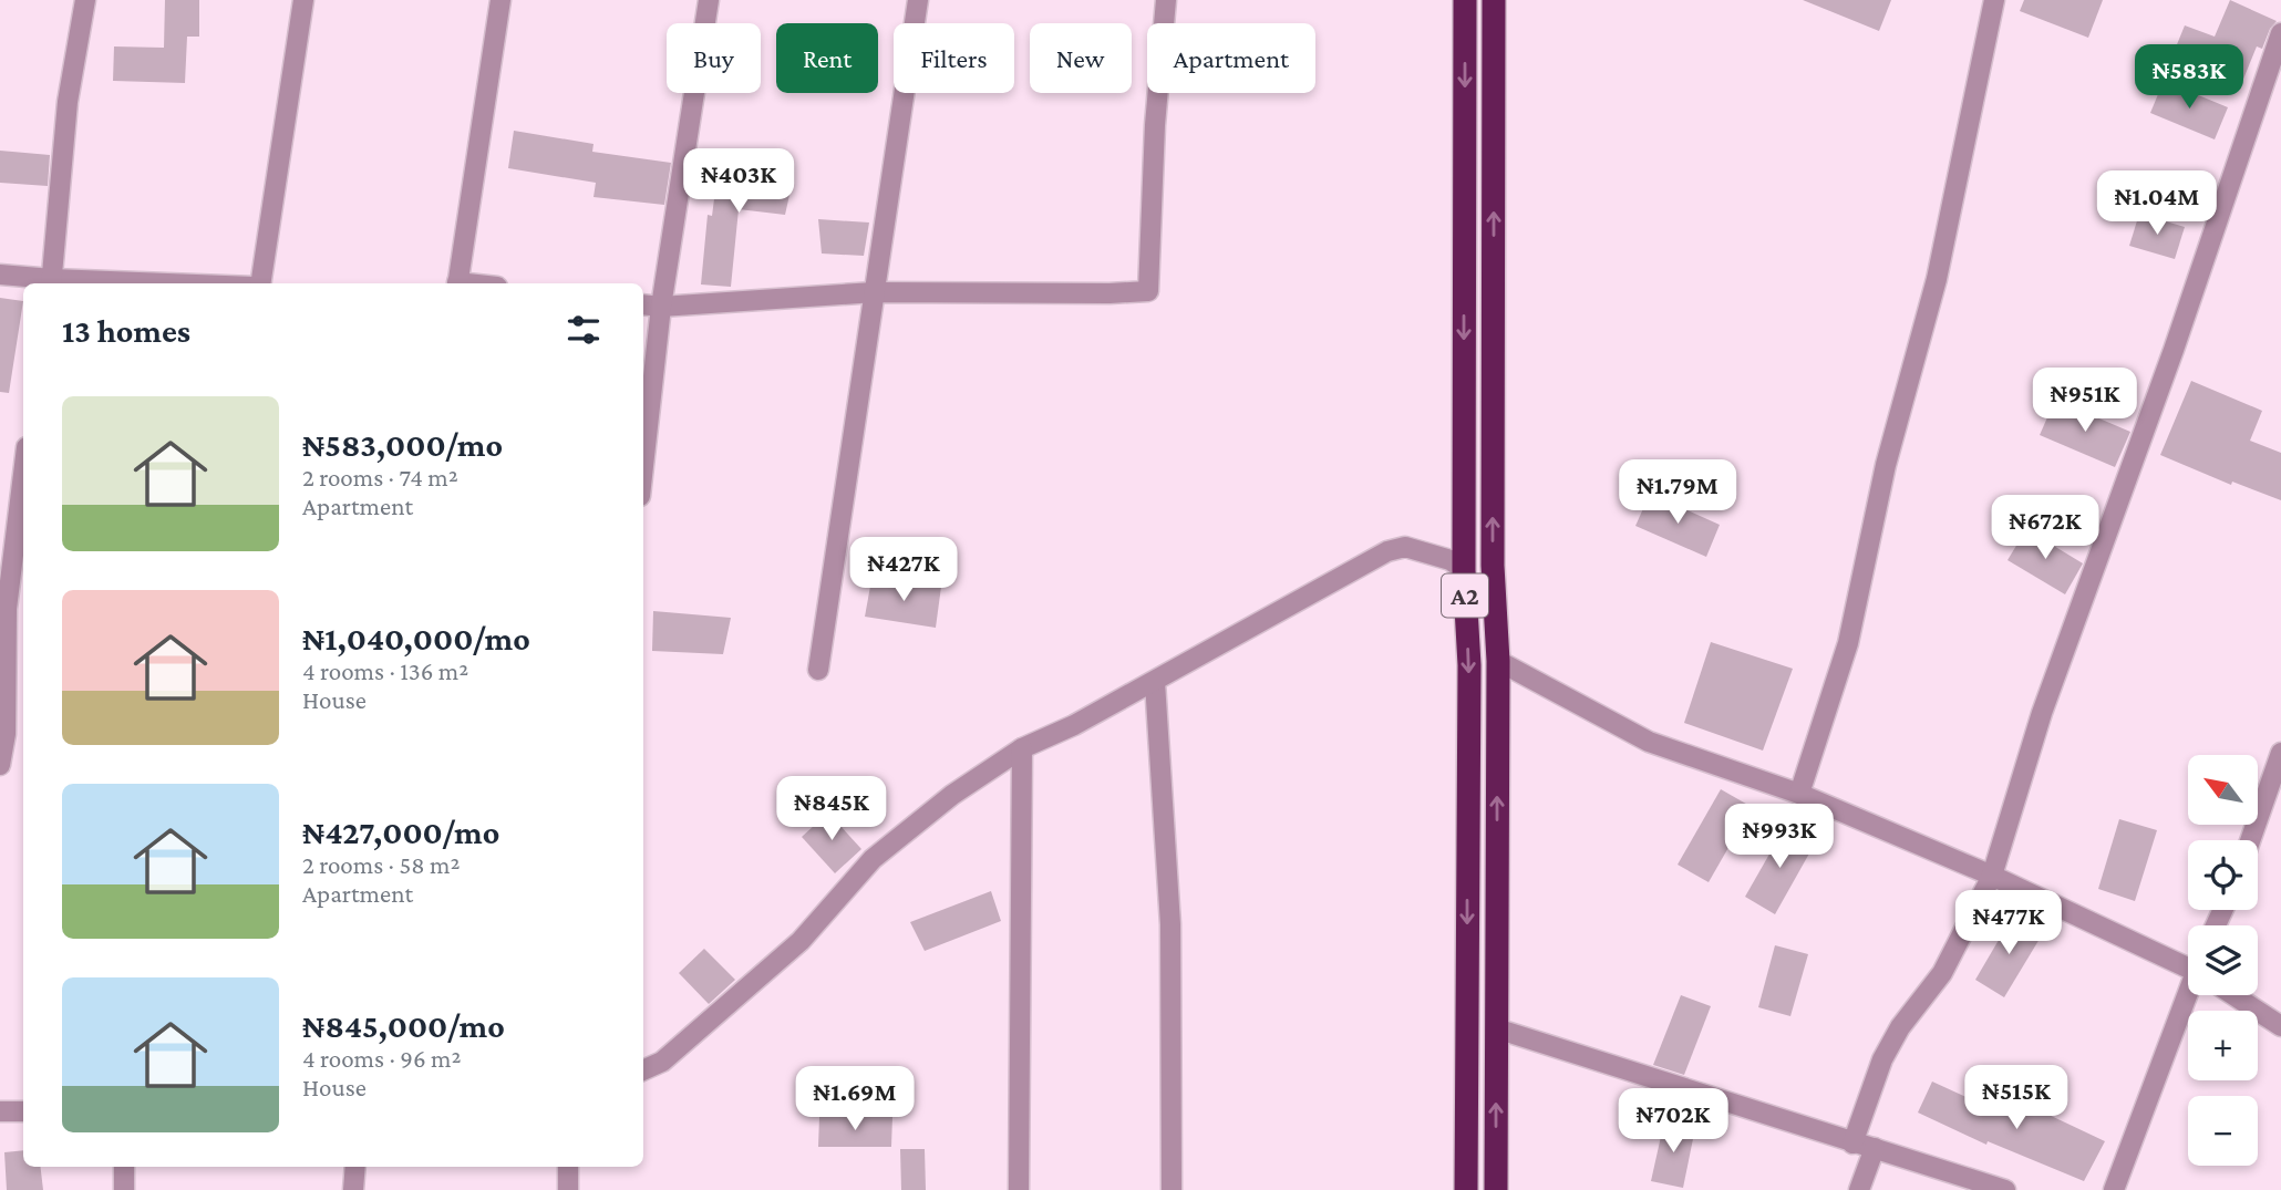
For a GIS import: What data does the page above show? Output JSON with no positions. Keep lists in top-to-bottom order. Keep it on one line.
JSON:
{"streets":{"highway":["A2"]},"north":"top left","page":{"chip":["Buy","Rent","Filters","New","Apartment"],"price":["₦583K","₦403K","₦1.04M","₦951K","₦1.79M","₦672K","₦427K","₦845K","₦993K","₦477K","₦515K","₦1.69M","₦702K"],"heading":"13 homes","list":[{"name":"₦583,000/mo","note":"2 rooms · 74 m² · Apartment"},{"name":"₦1,040,000/mo","note":"4 rooms · 136 m² · House"},{"name":"₦427,000/mo","note":"2 rooms · 58 m² · Apartment"},{"name":"₦845,000/mo","note":"4 rooms · 96 m² · House"}],"map_buttons":["+","−"]}}
